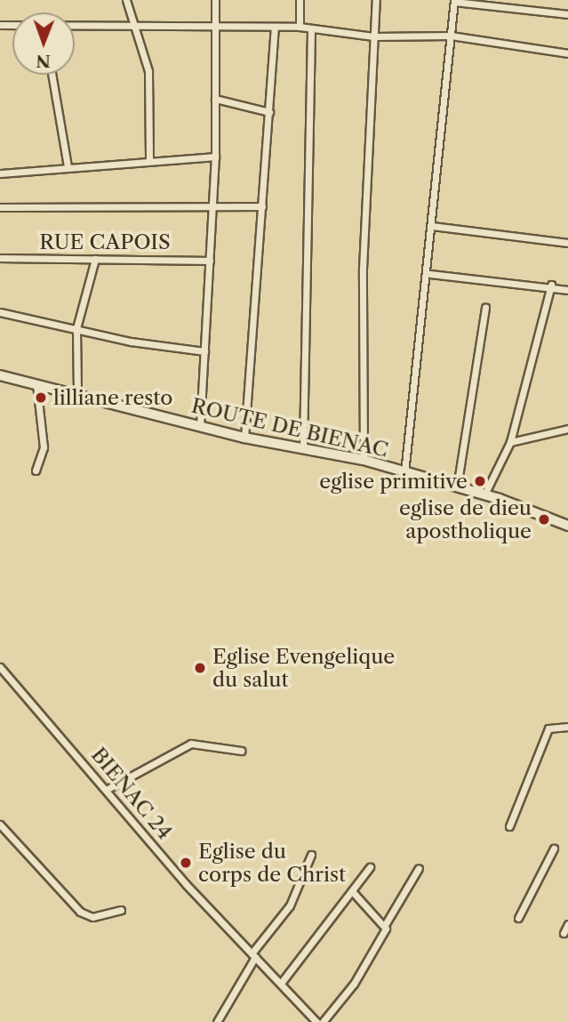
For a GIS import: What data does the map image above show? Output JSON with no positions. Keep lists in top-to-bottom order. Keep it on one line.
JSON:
{"streets":{"main road":["ROUTE DE BIENAC"],"street":["RUE CAPOIS","BIENAC 24"]},"places":["lilliane resto","eglise primitive","eglise de dieu apostholique","Eglise Evengelique du salut","Eglise du corps de Christ"],"north":"bottom"}
